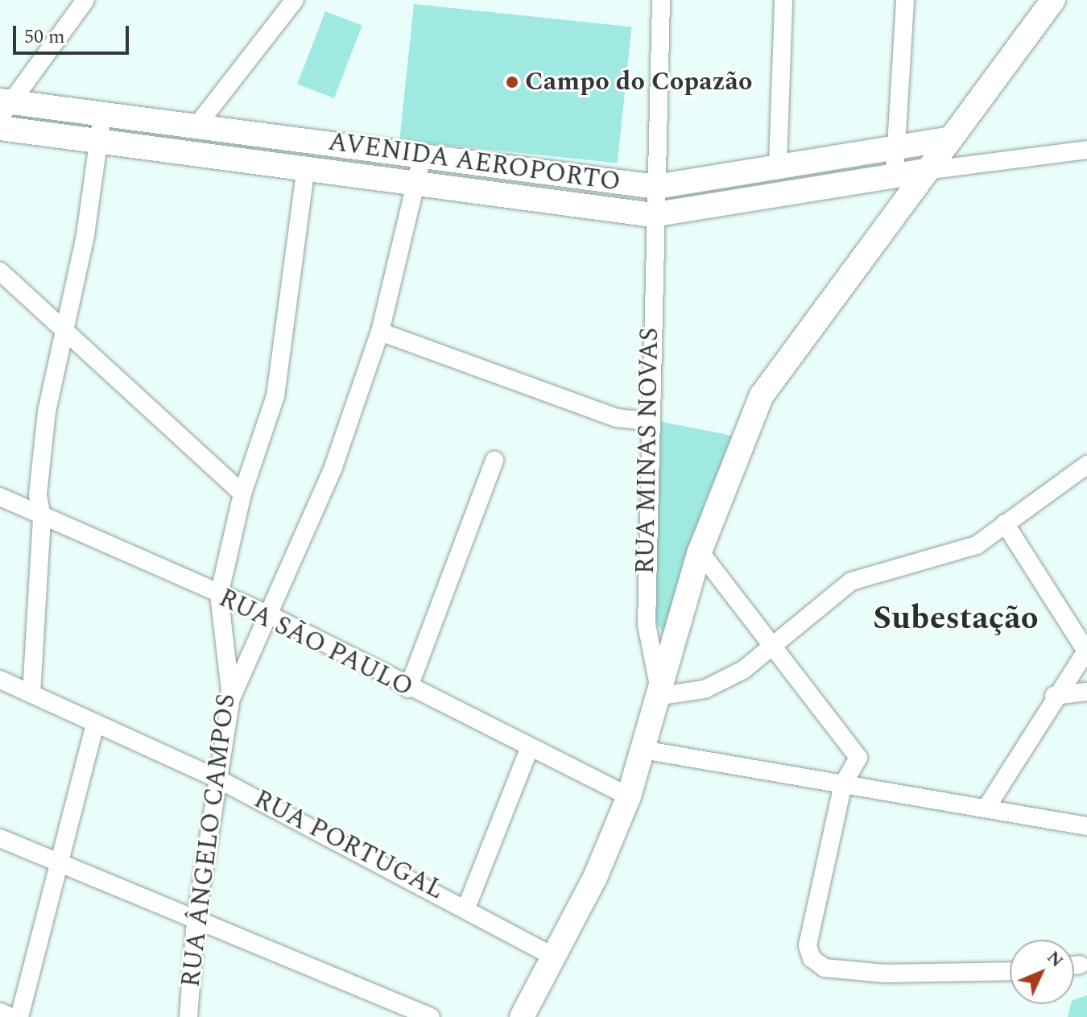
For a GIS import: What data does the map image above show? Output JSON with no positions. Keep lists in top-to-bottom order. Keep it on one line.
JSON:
{"streets":{"street":["AVENIDA AEROPORTO","RUA MINAS NOVAS","RUA SÃO PAULO","RUA ÂNGELO CAMPOS","RUA PORTUGAL"]},"crossings":[["AVENIDA AEROPORTO","RUA MINAS NOVAS"],["AVENIDA AEROPORTO","RUA ÂNGELO CAMPOS"],["RUA SÃO PAULO","RUA ÂNGELO CAMPOS"],["RUA ÂNGELO CAMPOS","RUA PORTUGAL"]],"districts":["Subestação"],"places":["Campo do Copazão"],"scale_bar":"50 m","north":"top right"}
